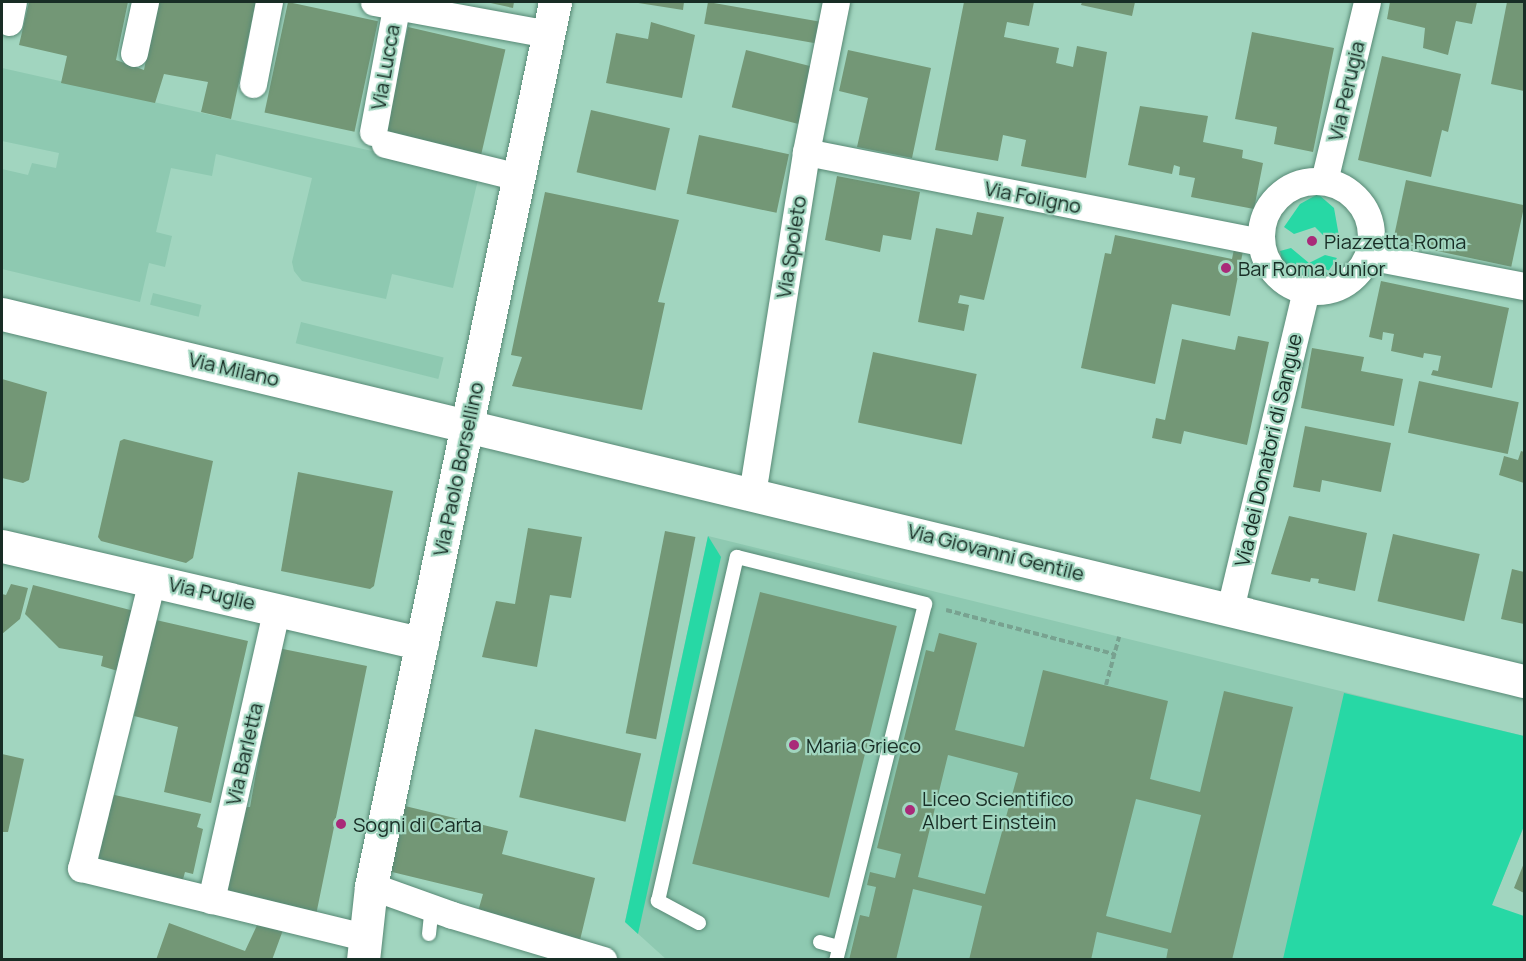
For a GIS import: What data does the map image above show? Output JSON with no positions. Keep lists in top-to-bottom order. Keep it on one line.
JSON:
{"streets":{"street":["Via Lucca","Via Perugia","Via Foligno","Via Spoleto","Via Milano","Via dei Donatori di Sangue","Via Paolo Borsellino","Via Giovanni Gentile","Via Puglie","Via Barletta"]},"crossings":[["Via Lucca","Via Paolo Borsellino"],["Via Perugia","Via Foligno"],["Via Perugia","Via dei Donatori di Sangue"],["Via Foligno","Via Spoleto"],["Via Foligno","Via dei Donatori di Sangue"],["Via Spoleto","Via Giovanni Gentile"],["Via Milano","Via Paolo Borsellino"],["Via Milano","Via Giovanni Gentile"],["Via dei Donatori di Sangue","Via Giovanni Gentile"],["Via Paolo Borsellino","Via Giovanni Gentile"],["Via Paolo Borsellino","Via Puglie"],["Via Puglie","Via Barletta"]],"places":["Piazzetta Roma","Bar Roma Junior","Maria Grieco","Liceo Scientifico Albert Einstein","Sogni di Carta"]}
